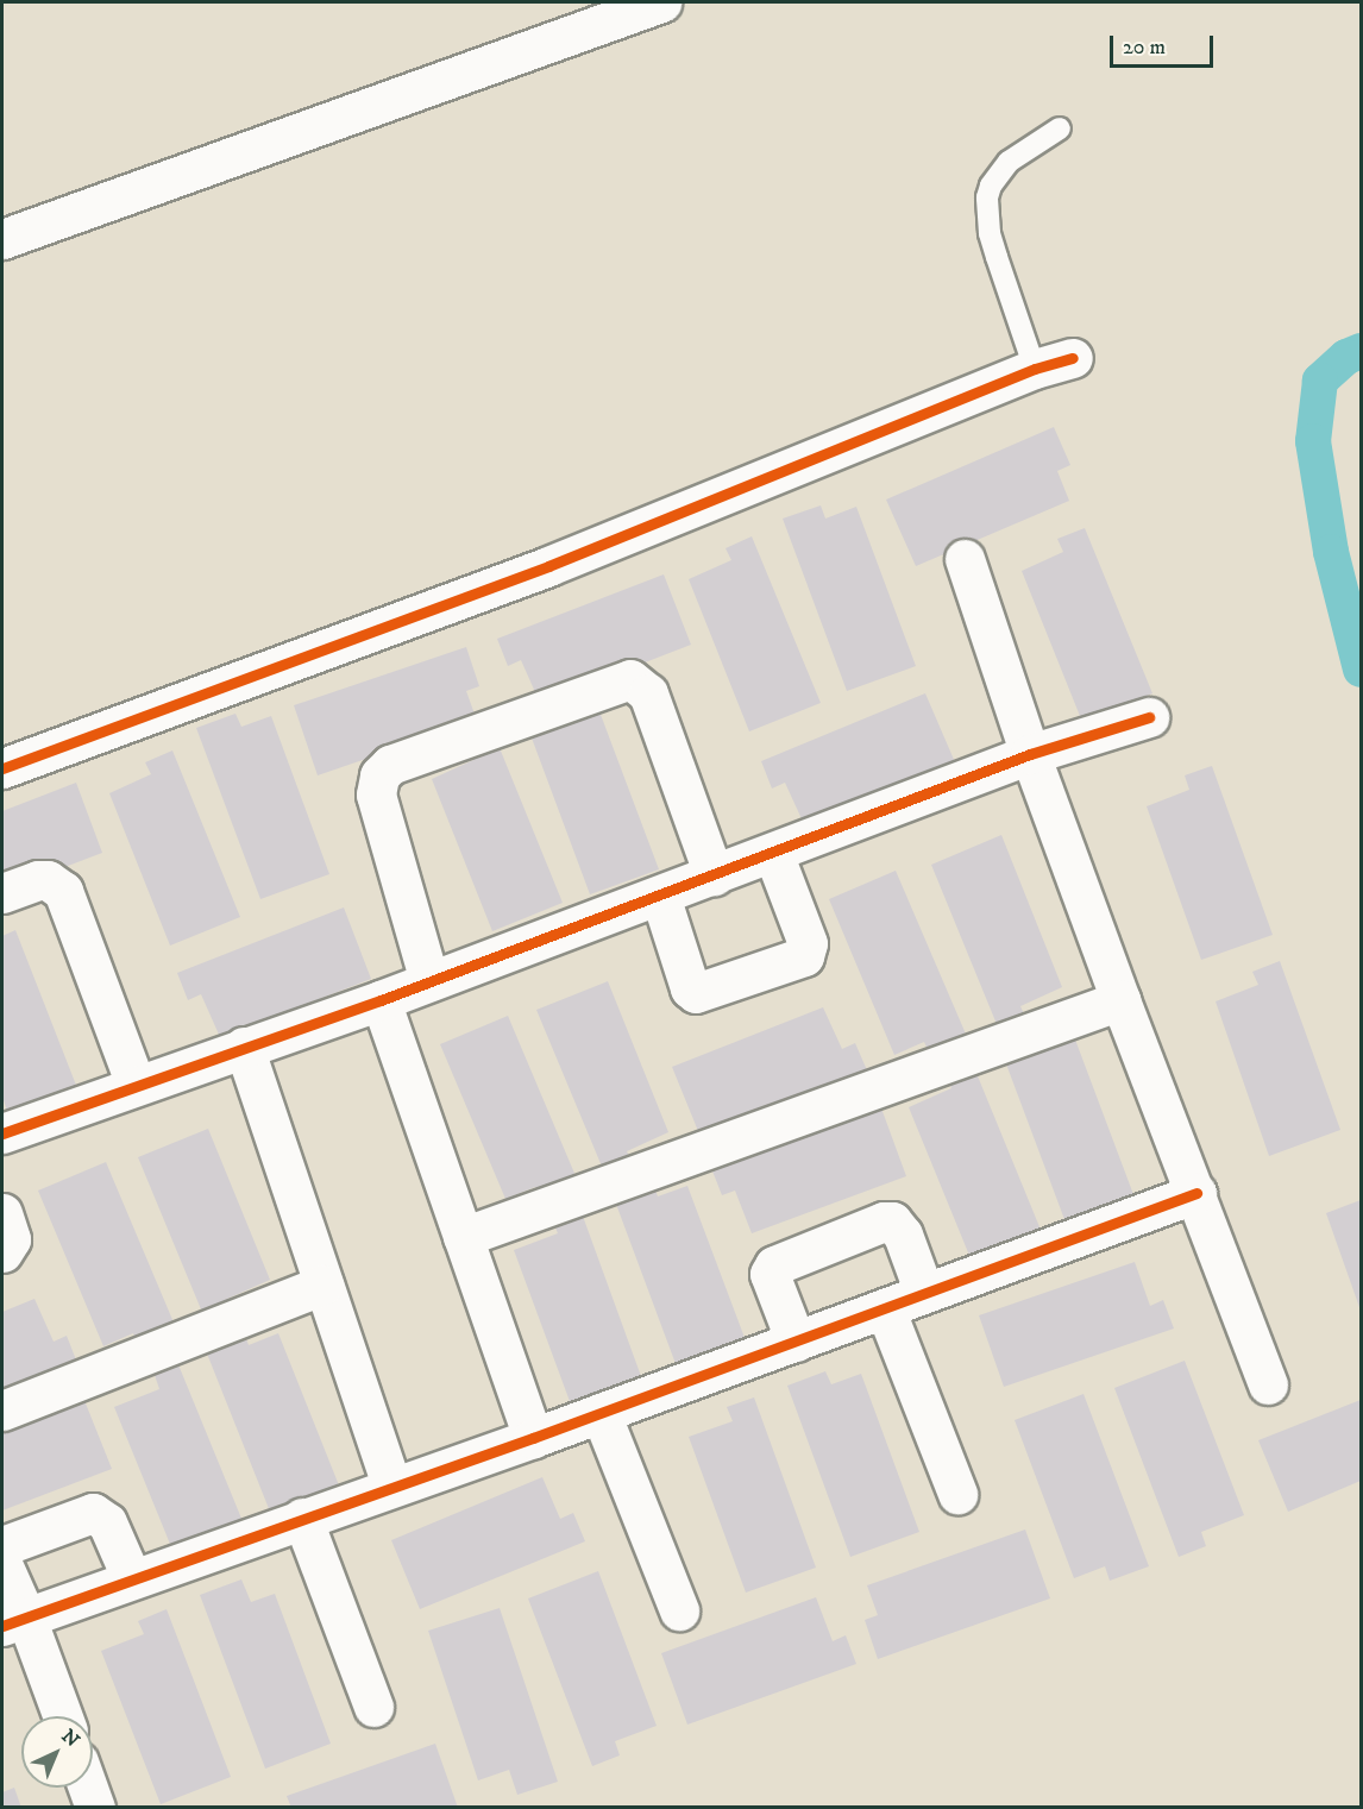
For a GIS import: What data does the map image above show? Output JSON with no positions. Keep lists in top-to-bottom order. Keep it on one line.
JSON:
{"scale_bar":"20 m","north":"top right"}
